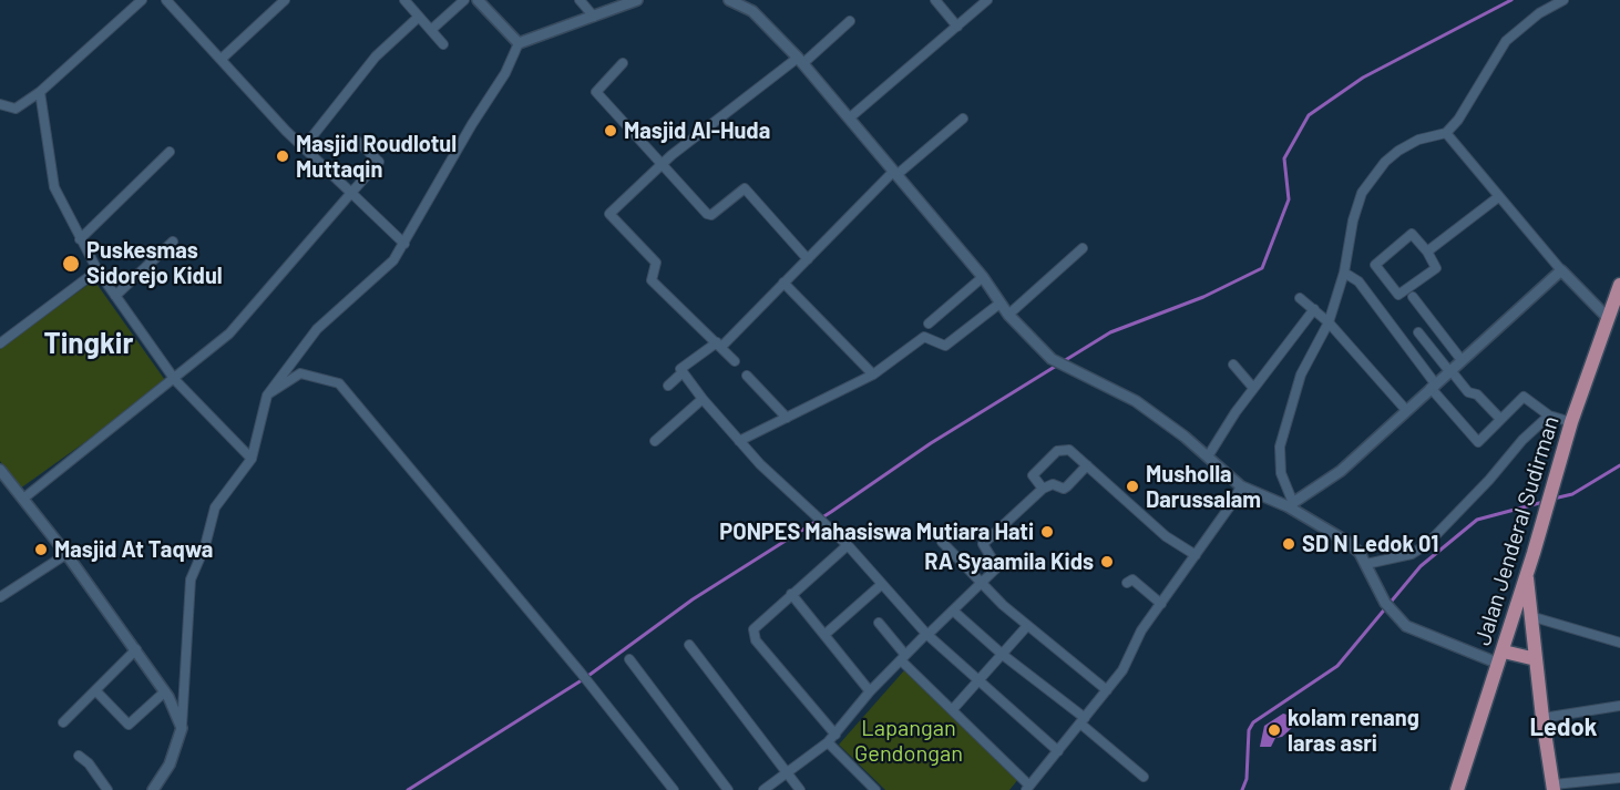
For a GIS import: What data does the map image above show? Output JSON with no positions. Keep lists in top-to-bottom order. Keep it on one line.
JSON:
{"streets":{"main road":["Jalan Jenderal Sudirman"]},"districts":["Tingkir","Ledok"],"parks":["Lapangan Gendongan"],"places":["Masjid Al-Huda","Masjid Roudlotul Muttaqin","Puskesmas Sidorejo Kidul","Musholla Darussalam","PONPES Mahasiswa Mutiara Hati","SD N Ledok 01","Masjid At Taqwa","RA Syaamila Kids","kolam renang laras asri"]}
